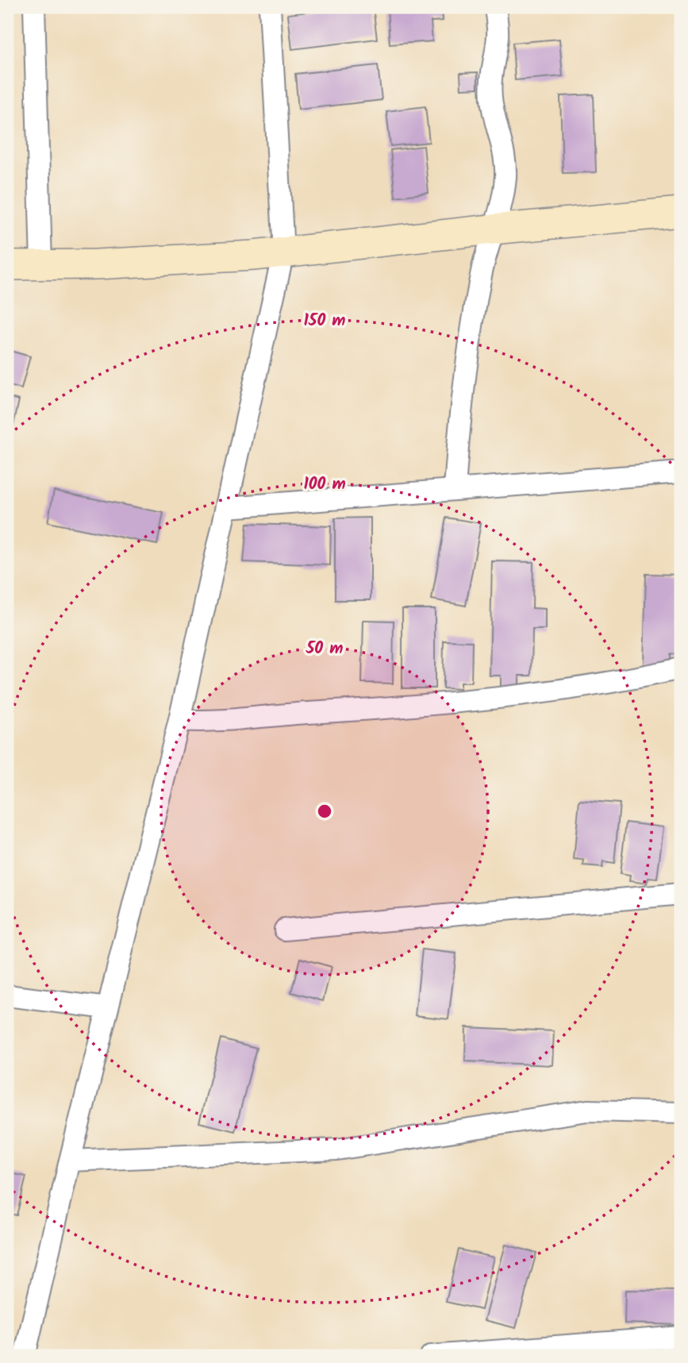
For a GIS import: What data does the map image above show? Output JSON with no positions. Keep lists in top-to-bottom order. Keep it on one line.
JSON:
{"rings":["150 m","100 m","50 m"]}
